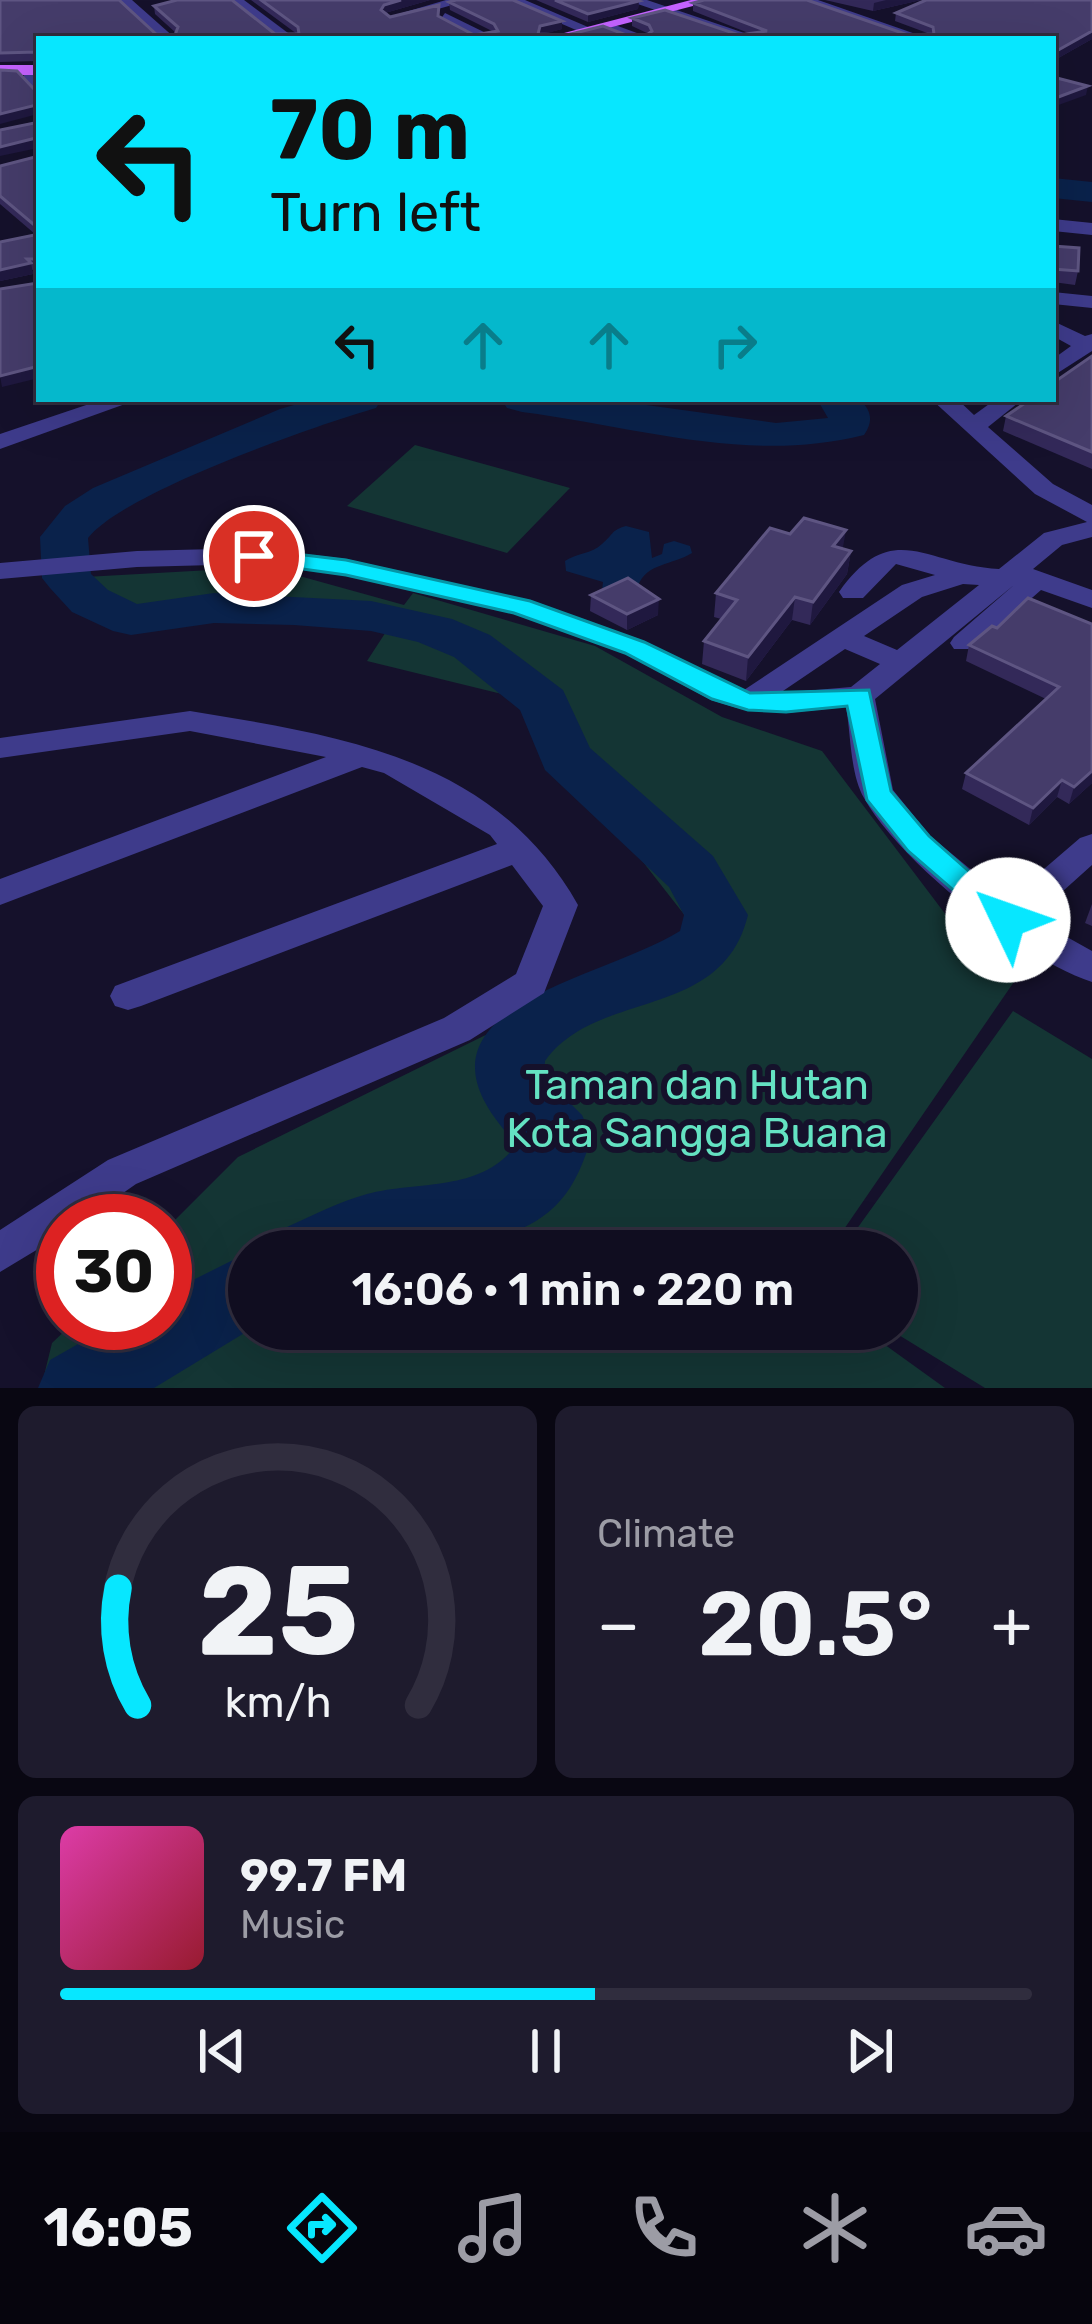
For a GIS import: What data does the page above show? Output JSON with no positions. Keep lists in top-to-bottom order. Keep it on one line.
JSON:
{"parks":["Taman dan Hutan Kota Sangga Buana"],"page":{"turn":["70 m","Turn left"],"limit":"30","trip":"16:06 · 1 min · 220 m","tile":"Climate","heat":["−","20.5°","+"],"song":["99.7 FM","Music"],"tabs":"16:05","gauge":["25","km/h"]}}
